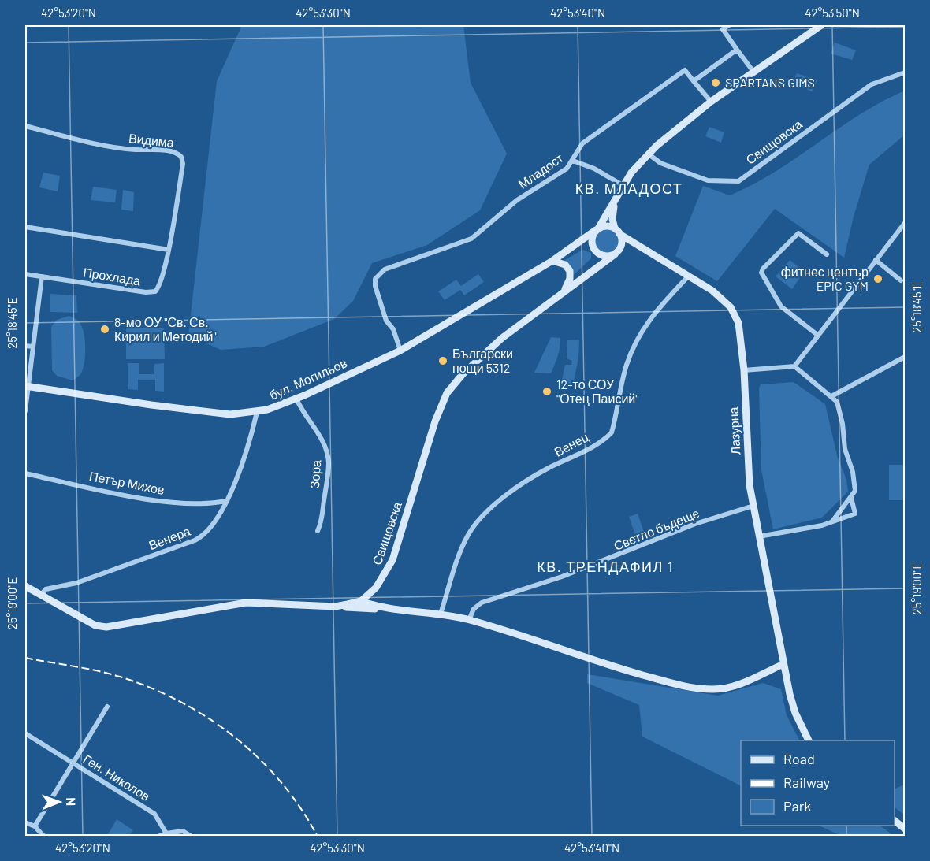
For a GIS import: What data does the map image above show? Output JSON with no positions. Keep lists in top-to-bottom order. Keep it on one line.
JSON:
{"streets":{"street":["Видима","Свищовска","Младост","Прохлада","бул. Могильов","Лазурна","Венец","Зора","Петър Михов","Светло бъдеще","Венера","Ген. Николов"]},"crossings":[["Видима","Прохлада"],["Свищовска","бул. Могильов"],["Свищовска","Лазурна"],["Младост","бул. Могильов"],["бул. Могильов","Лазурна"],["бул. Могильов","Зора"],["бул. Могильов","Венера"],["Лазурна","Венец"],["Лазурна","Светло бъдеще"],["Петър Михов","Венера"]],"districts":["КВ. МЛАДОСТ","КВ. ТРЕНДАФИЛ 1"],"places":["SPARTANS GIMS","фитнес център EPIC GYM","8-мо ОУ \"Св. Св. Кирил и Методий\"","Български пощи 5312","12-то СОУ \"Отец Паисий\""],"legend":["Road","Railway","Park"],"north":"right","coordinates":["42°53'20\"N","42°53'30\"N","42°53'40\"N","42°53'50\"N","25°18'45\"E","25°19'00\"E"]}
